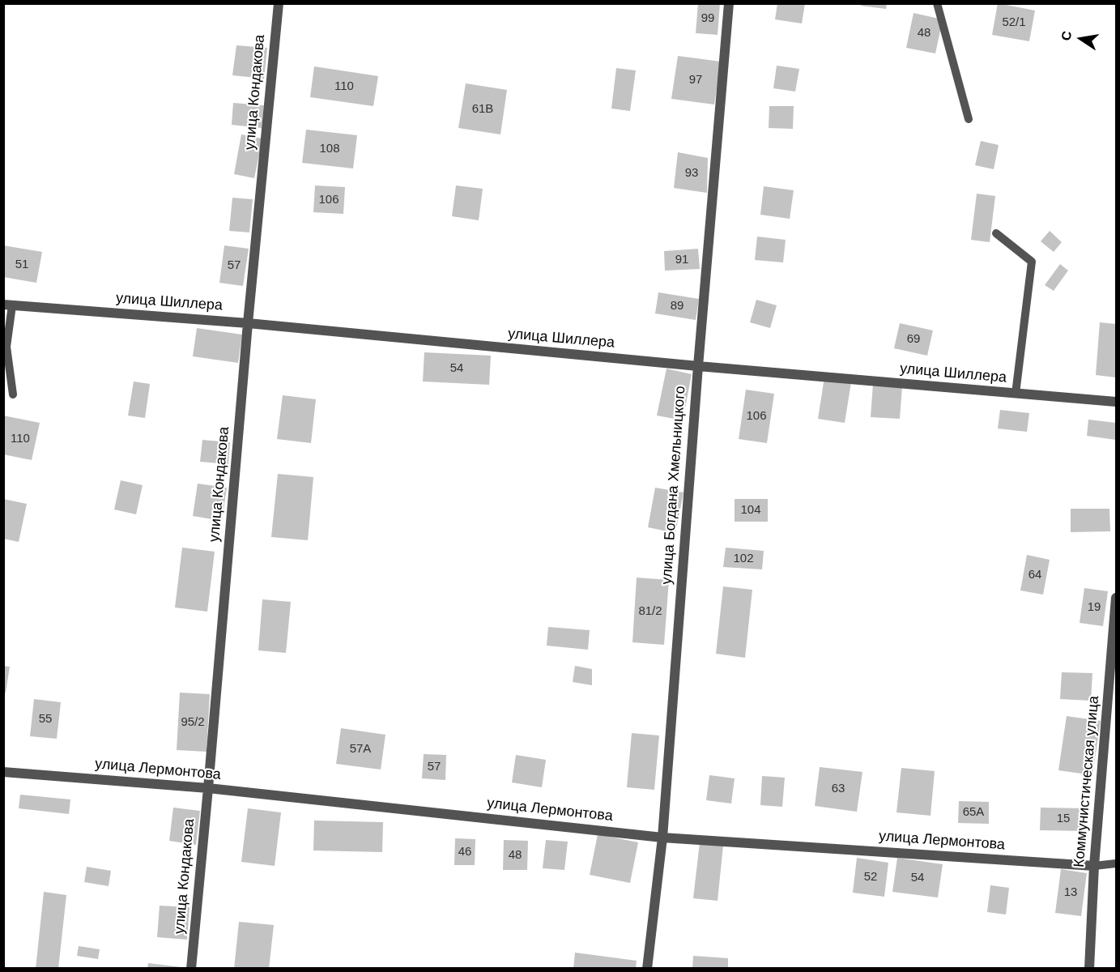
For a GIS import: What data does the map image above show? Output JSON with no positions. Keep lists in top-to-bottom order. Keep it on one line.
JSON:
{"streets":{"street":["улица Кондакова","улица Шиллера","улица Богдана Хмельницкого","улица Лермонтова","Коммунистическая улица"]},"crossings":[["улица Кондакова","улица Шиллера"],["улица Кондакова","улица Лермонтова"],["улица Шиллера","улица Богдана Хмельницкого"],["улица Богдана Хмельницкого","улица Лермонтова"],["улица Лермонтова","Коммунистическая улица"]],"house_numbers":["99","52/1","48","97","110","61В","108","93","106","91","51","57","89","69","54","106","110","104","102","64","19","81/2","55","95/2","57А","57","63","65А","15","46","48","52","54","13"],"north":"left"}
